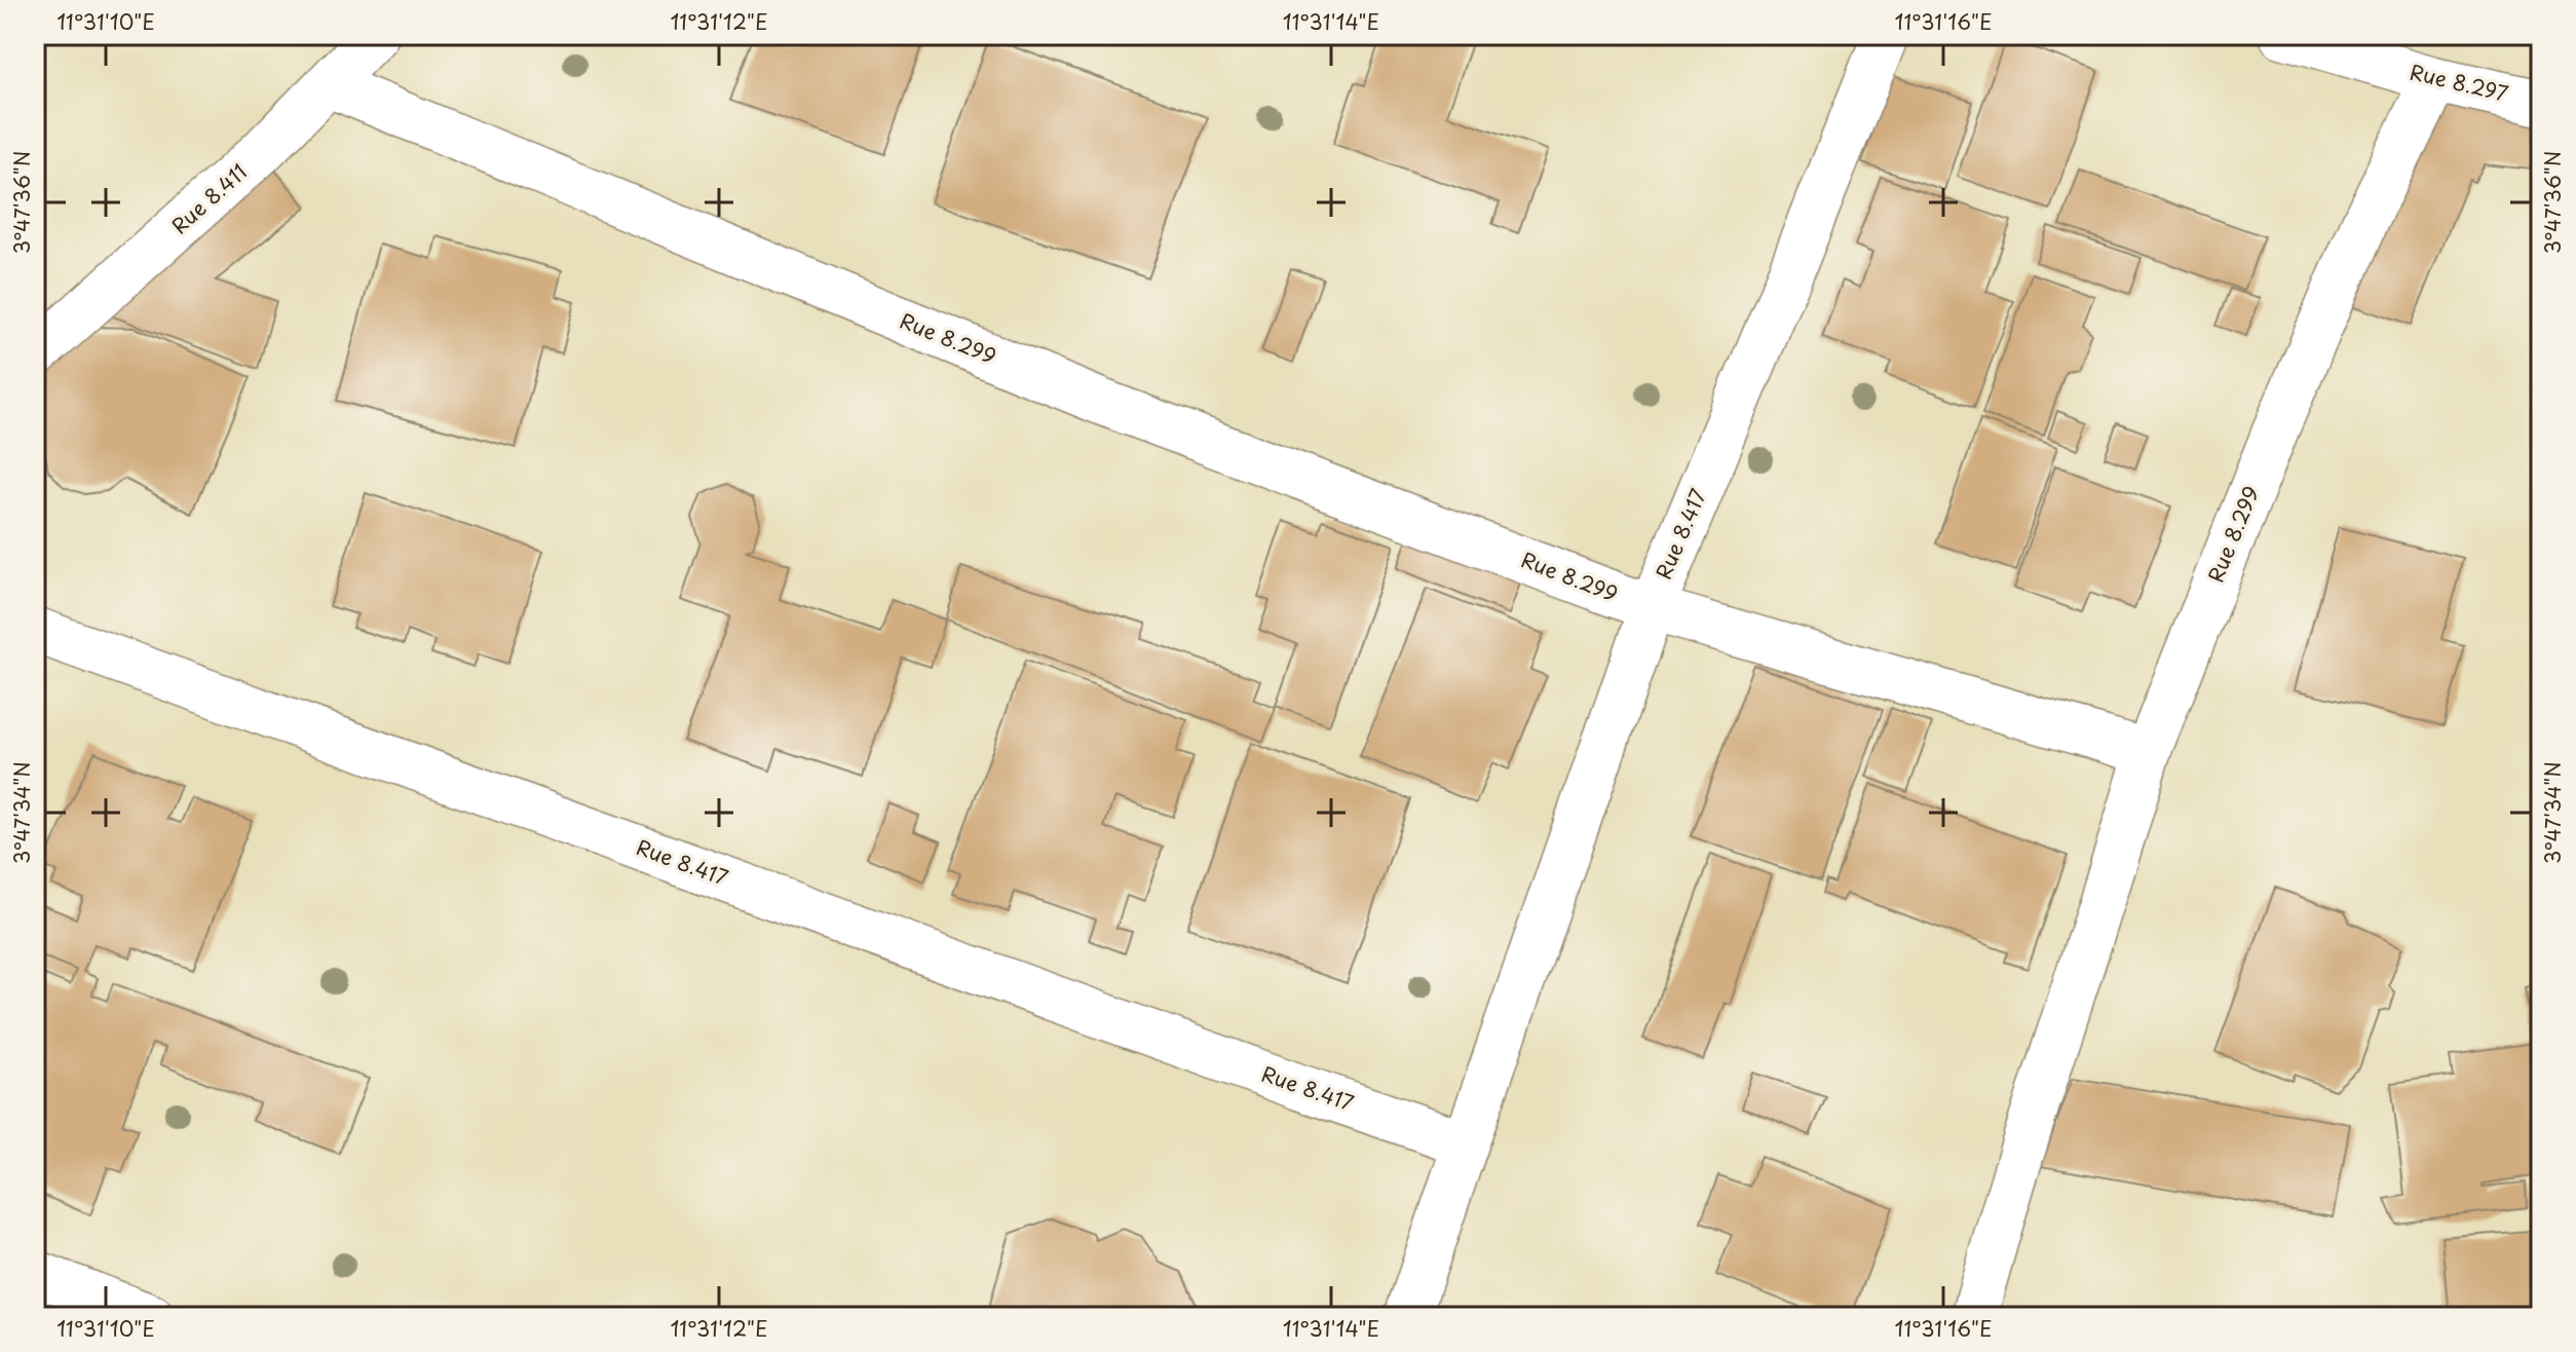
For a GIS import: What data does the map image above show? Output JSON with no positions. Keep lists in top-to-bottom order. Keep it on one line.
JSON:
{"streets":{"street":["Rue 8.297","Rue 8.411","Rue 8.299","Rue 8.417"]},"crossings":[["Rue 8.297","Rue 8.299"],["Rue 8.411","Rue 8.299"],["Rue 8.299","Rue 8.417"]],"coordinates":["11°31'10\"E","11°31'12\"E","11°31'14\"E","11°31'16\"E","3°47'36\"N","3°47'34\"N"]}
